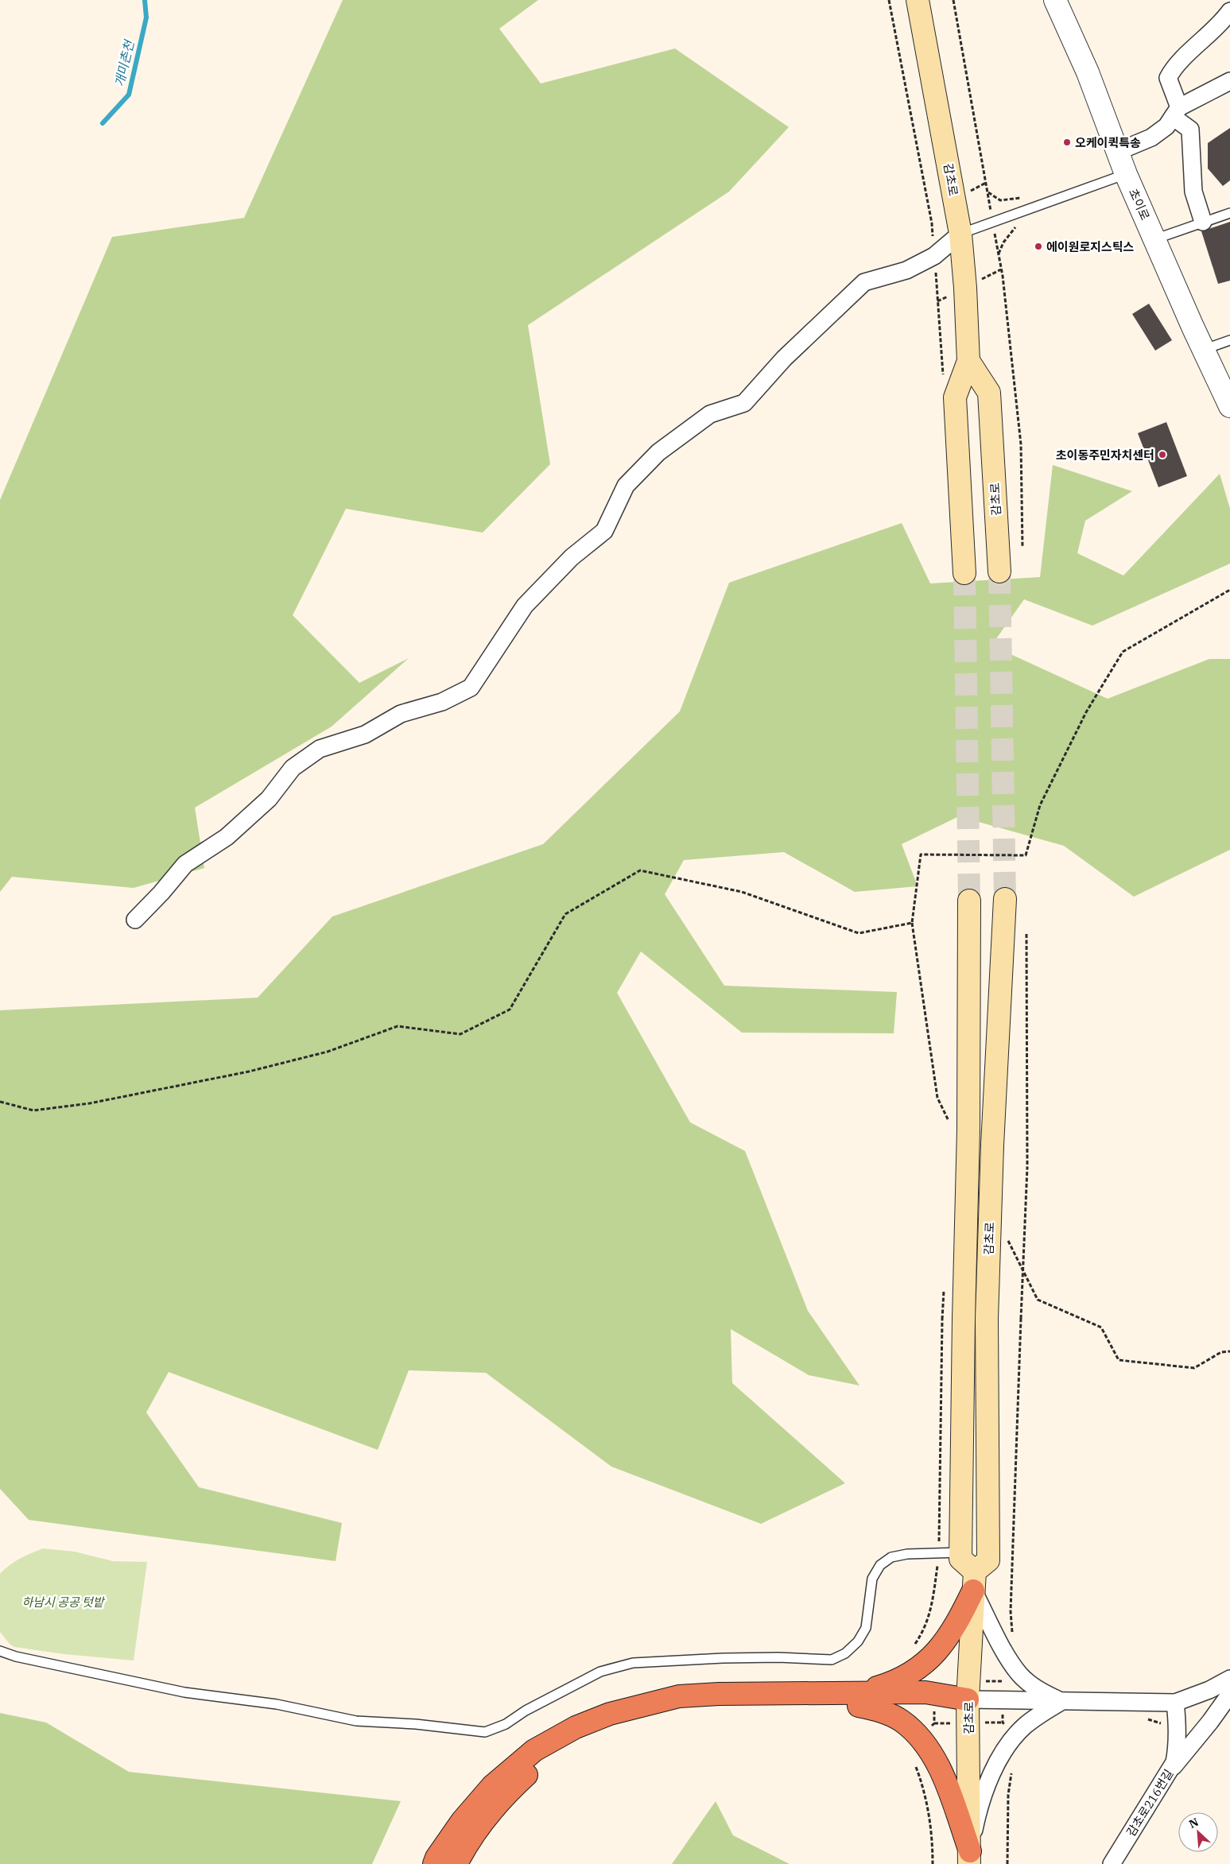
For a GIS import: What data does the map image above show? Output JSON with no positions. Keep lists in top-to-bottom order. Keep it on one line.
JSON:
{"streets":{"main road":["감초로"],"street":["초이로","감초로216번길"]},"water":["개미촌천"],"parks":["하남시 공공 텃밭"],"places":["오케이퀵특송","에이원로지스틱스","초이동주민자치센터"],"north":"top left"}
